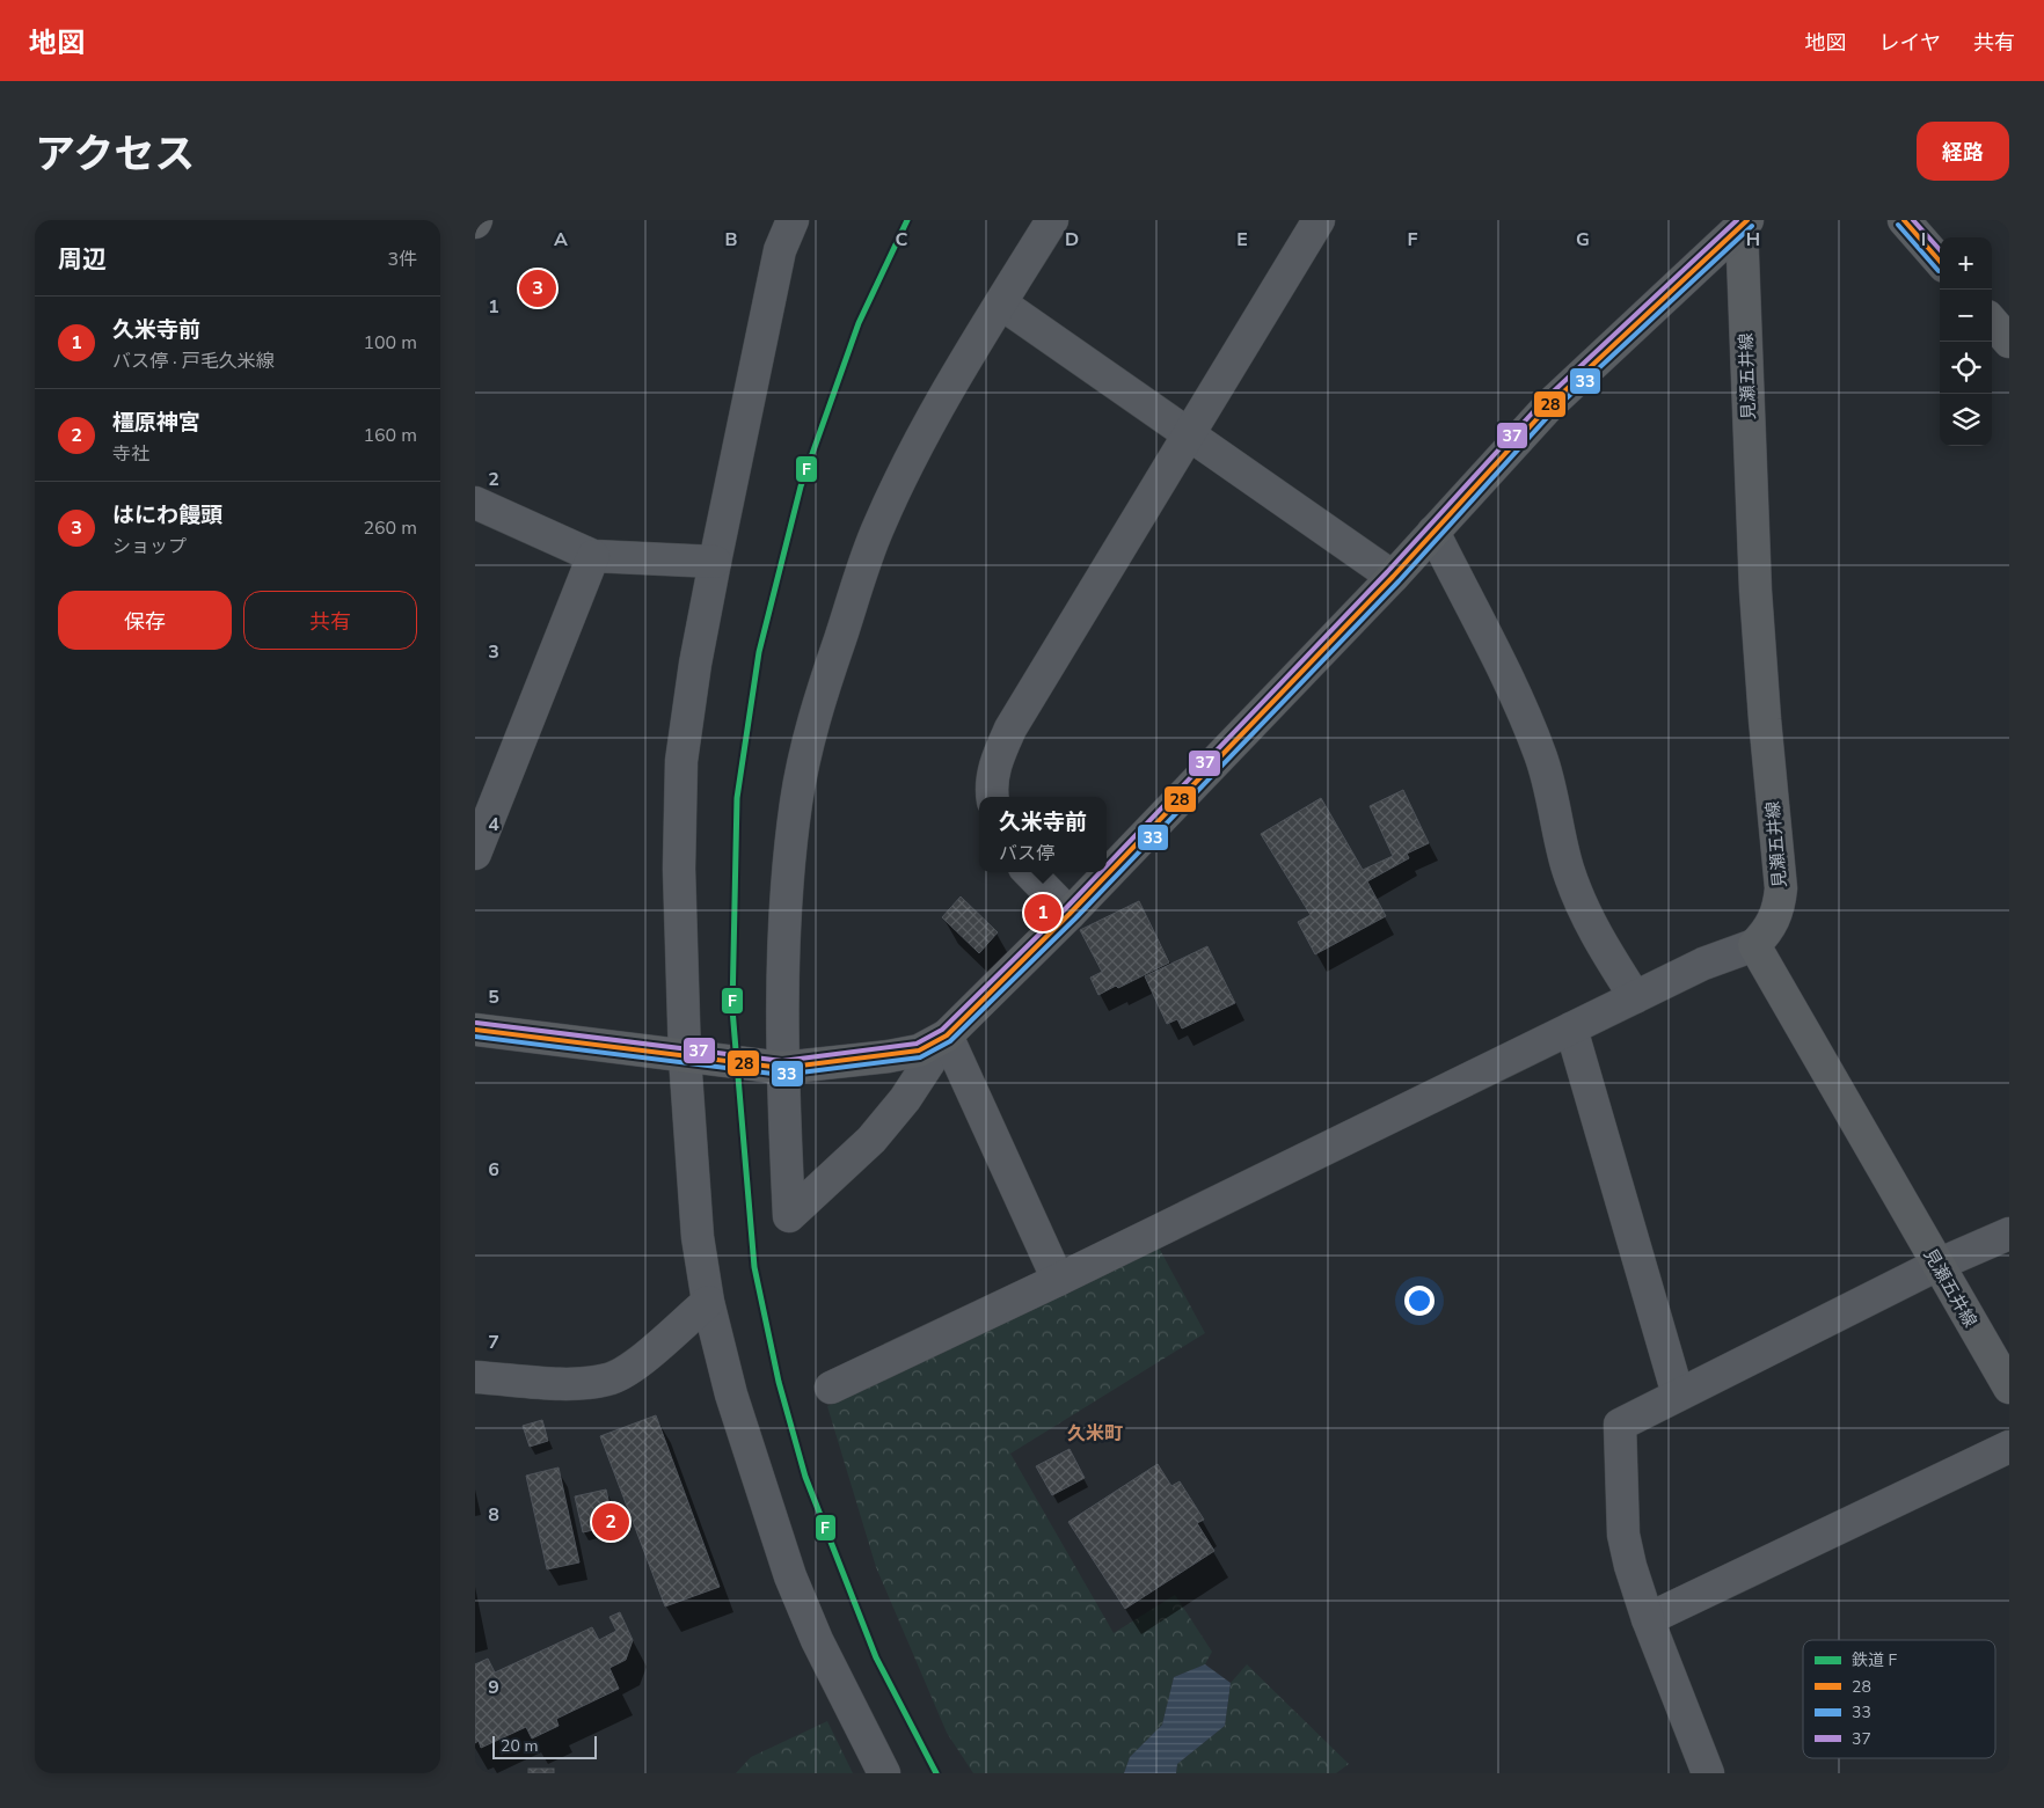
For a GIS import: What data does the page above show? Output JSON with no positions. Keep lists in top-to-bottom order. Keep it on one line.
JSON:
{"streets":{"main road":["見瀬五井線"]},"districts":["久米町"],"lines":["rail line F","transit line 28","transit line 37","transit line 33"],"legend":["鉄道 F","28","33","37"],"scale_bar":"20 m","page":{"header":"地図","nav":["地図","レイヤ","共有"],"title":"アクセス","buttons":["経路",["保存","共有"]],"heading":["周辺","3件"],"map_buttons":["+","−"],"pins":["3","1","2"],"list":[{"mark":"1","name":"久米寺前","note":"バス停 · 戸毛久米線","value":"100 m"},{"mark":"2","name":"橿原神宮","note":"寺社","value":"160 m"},{"mark":"3","name":"はにわ饅頭","note":"ショップ","value":"260 m"}],"popup":["久米寺前","バス停"],"scale":"20 m"},"grid":{"columns":["A","B","C","D","E","F","G","H","I"],"rows":["1","2","3","4","5","6","7","8","9"]}}
